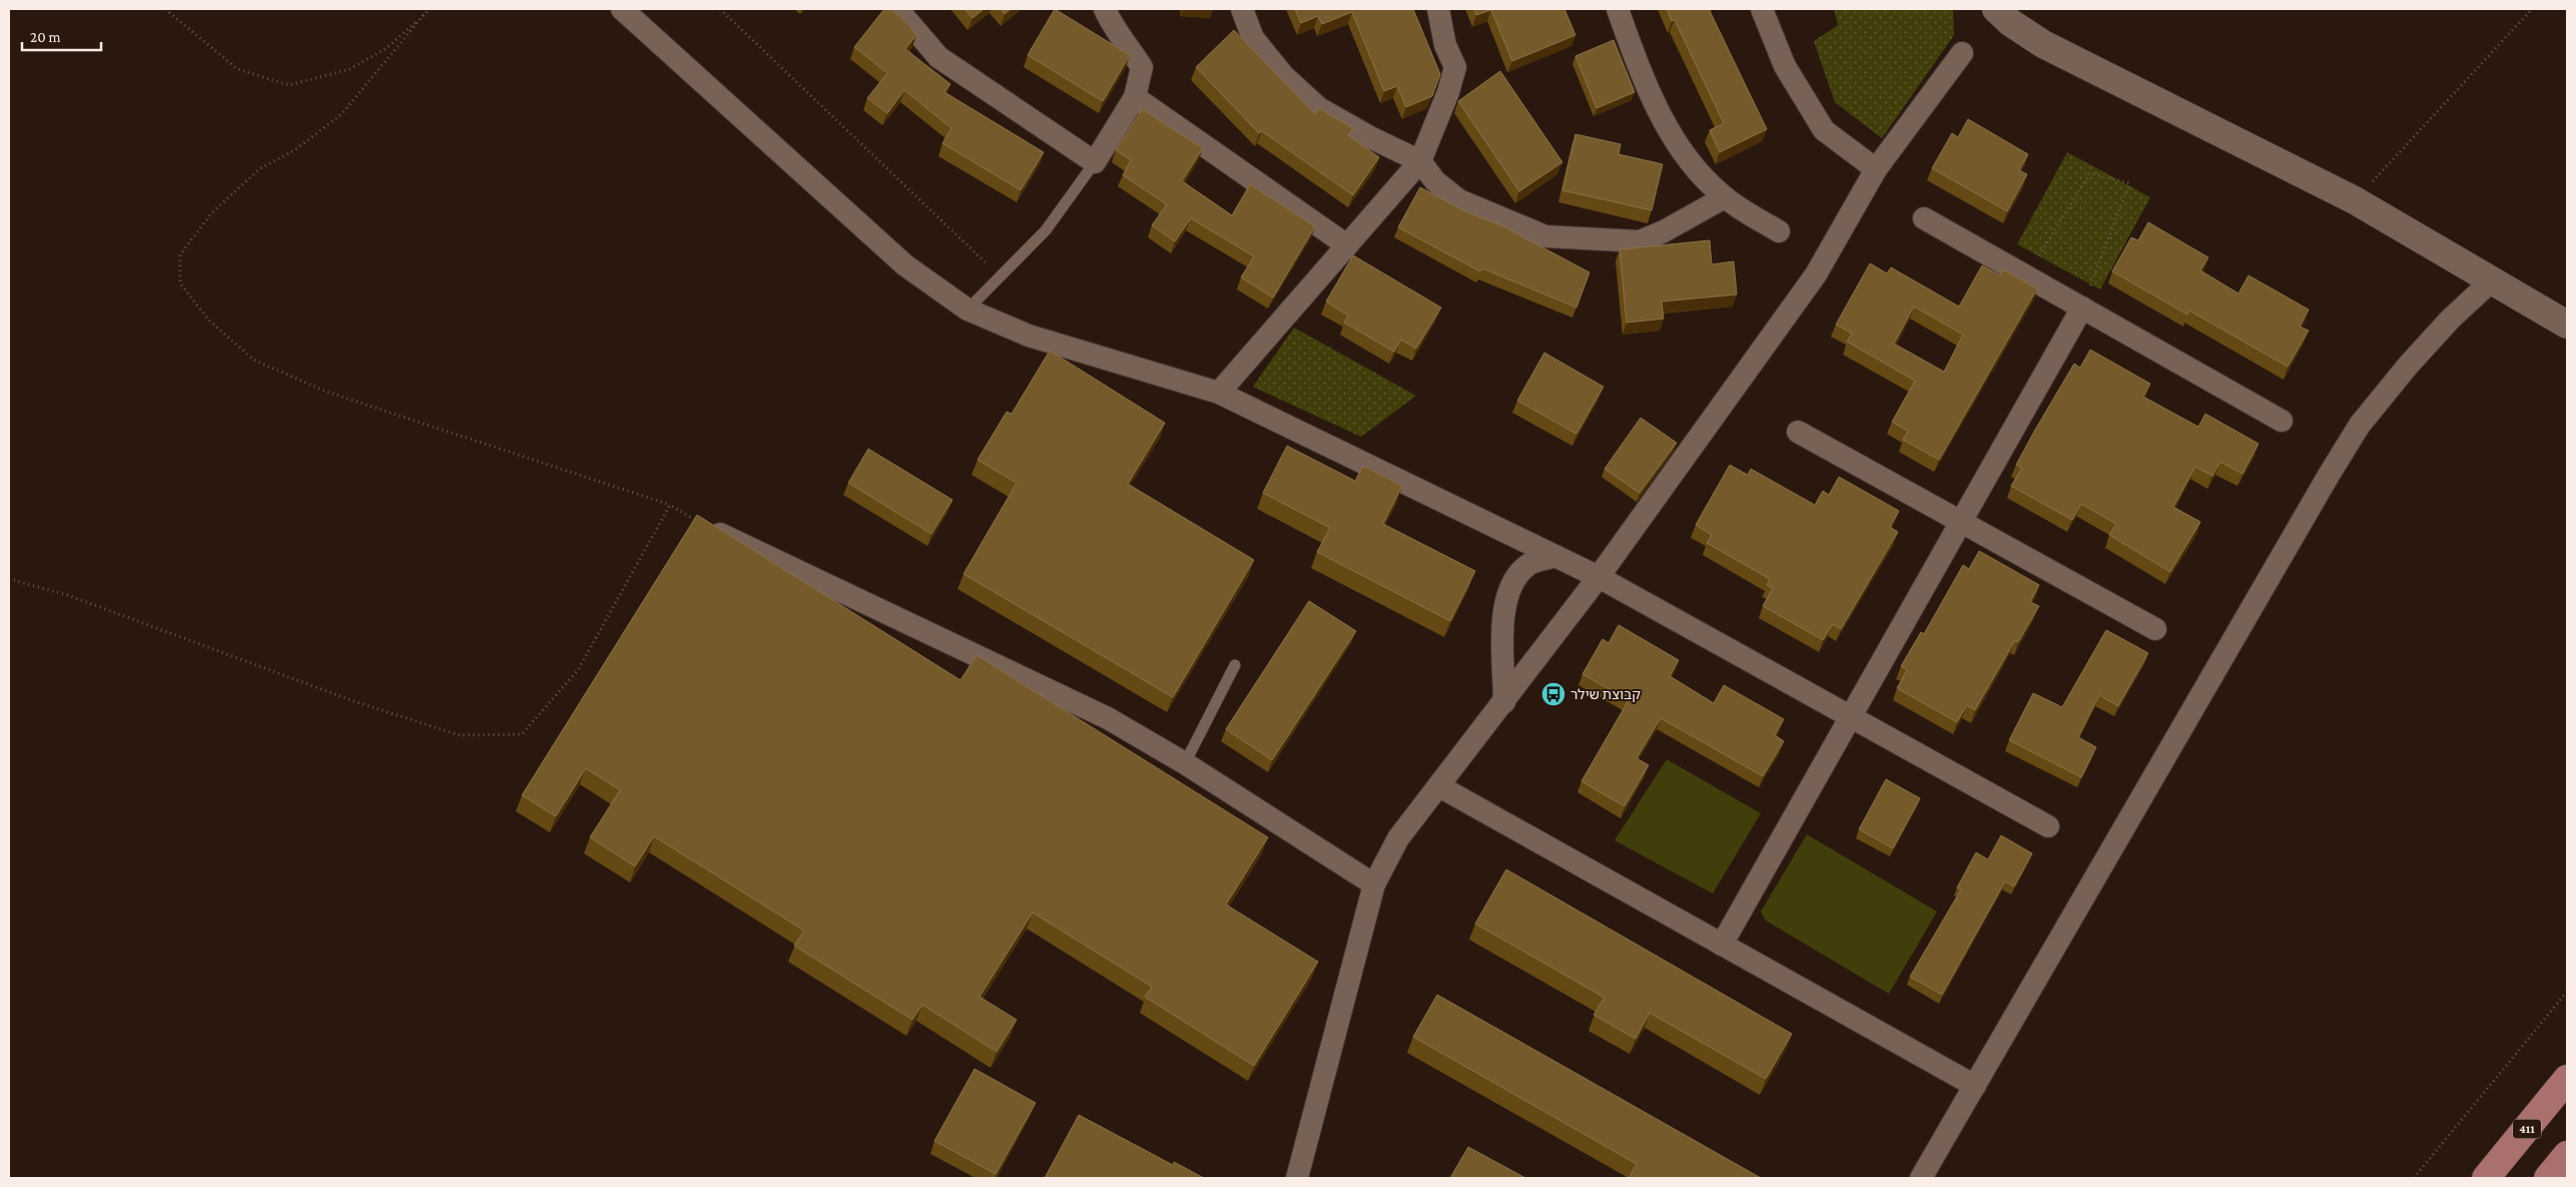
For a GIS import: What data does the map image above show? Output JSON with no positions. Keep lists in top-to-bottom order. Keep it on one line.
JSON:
{"streets":{"main road":["411"]},"places":{"bus stop":["קבוצת שילר"]},"scale_bar":"20 m"}
